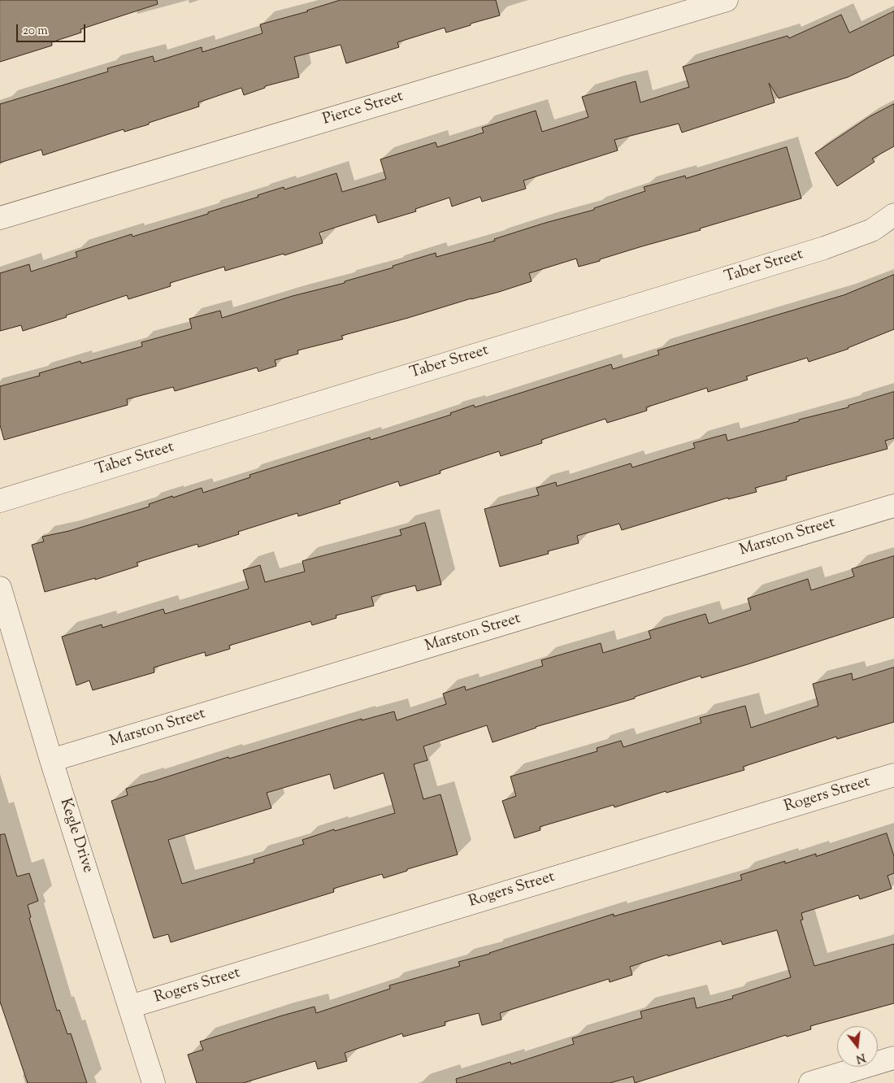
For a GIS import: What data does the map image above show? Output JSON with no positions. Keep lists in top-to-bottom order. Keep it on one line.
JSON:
{"streets":{"street":["Pierce Street","Taber Street","Marston Street","Rogers Street","Kegle Drive"]},"crossings":[["Marston Street","Kegle Drive"],["Rogers Street","Kegle Drive"]],"scale_bar":"20 m","north":"bottom"}
